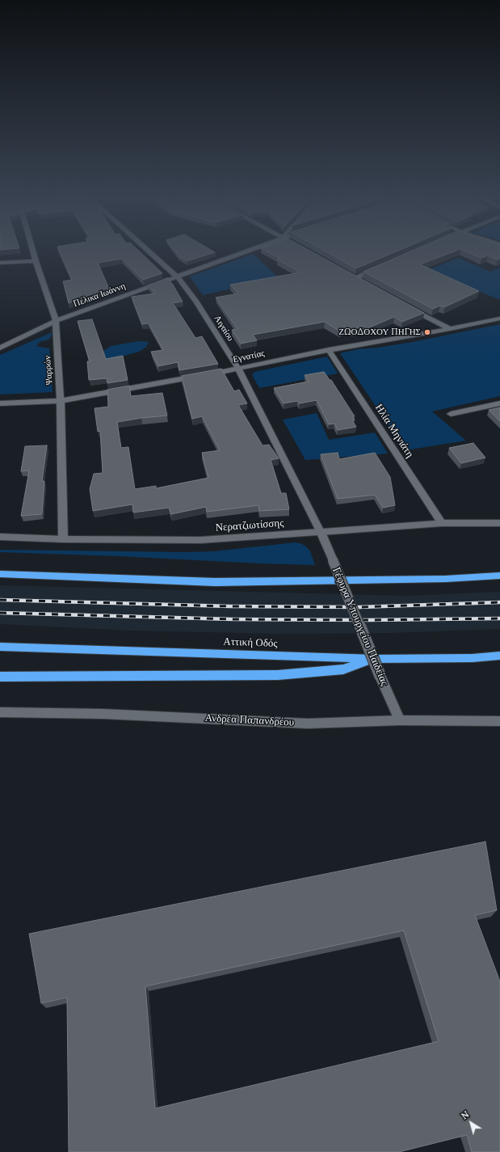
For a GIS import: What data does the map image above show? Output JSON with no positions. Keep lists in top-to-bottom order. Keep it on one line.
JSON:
{"streets":{"highway":["Αττική Οδός"],"street":["Πέλικα Ιωάννη","Αιγαίου","Εγνατίας","Ψαρρών","Ηλία Μηνιάτη","Νερατζιωτίσσης","Γέφυρα Υπουργείου Παιδείας","Ανδρέα Παπανδρέου"]},"crossings":[["Πέλικα Ιωάννη","Αιγαίου"],["Πέλικα Ιωάννη","Ψαρρών"],["Αιγαίου","Εγνατίας"],["Αιγαίου","Νερατζιωτίσσης"],["Αιγαίου","Γέφυρα Υπουργείου Παιδείας"],["Εγνατίας","Ψαρρών"],["Εγνατίας","Ηλία Μηνιάτη"],["Ψαρρών","Νερατζιωτίσσης"],["Ηλία Μηνιάτη","Νερατζιωτίσσης"],["Νερατζιωτίσσης","Γέφυρα Υπουργείου Παιδείας"],["Γέφυρα Υπουργείου Παιδείας","Ανδρέα Παπανδρέου"]],"places":["ΖΩΟΔΟΧΟΥ ΠΗΓΗΣ"],"north":"top left"}
